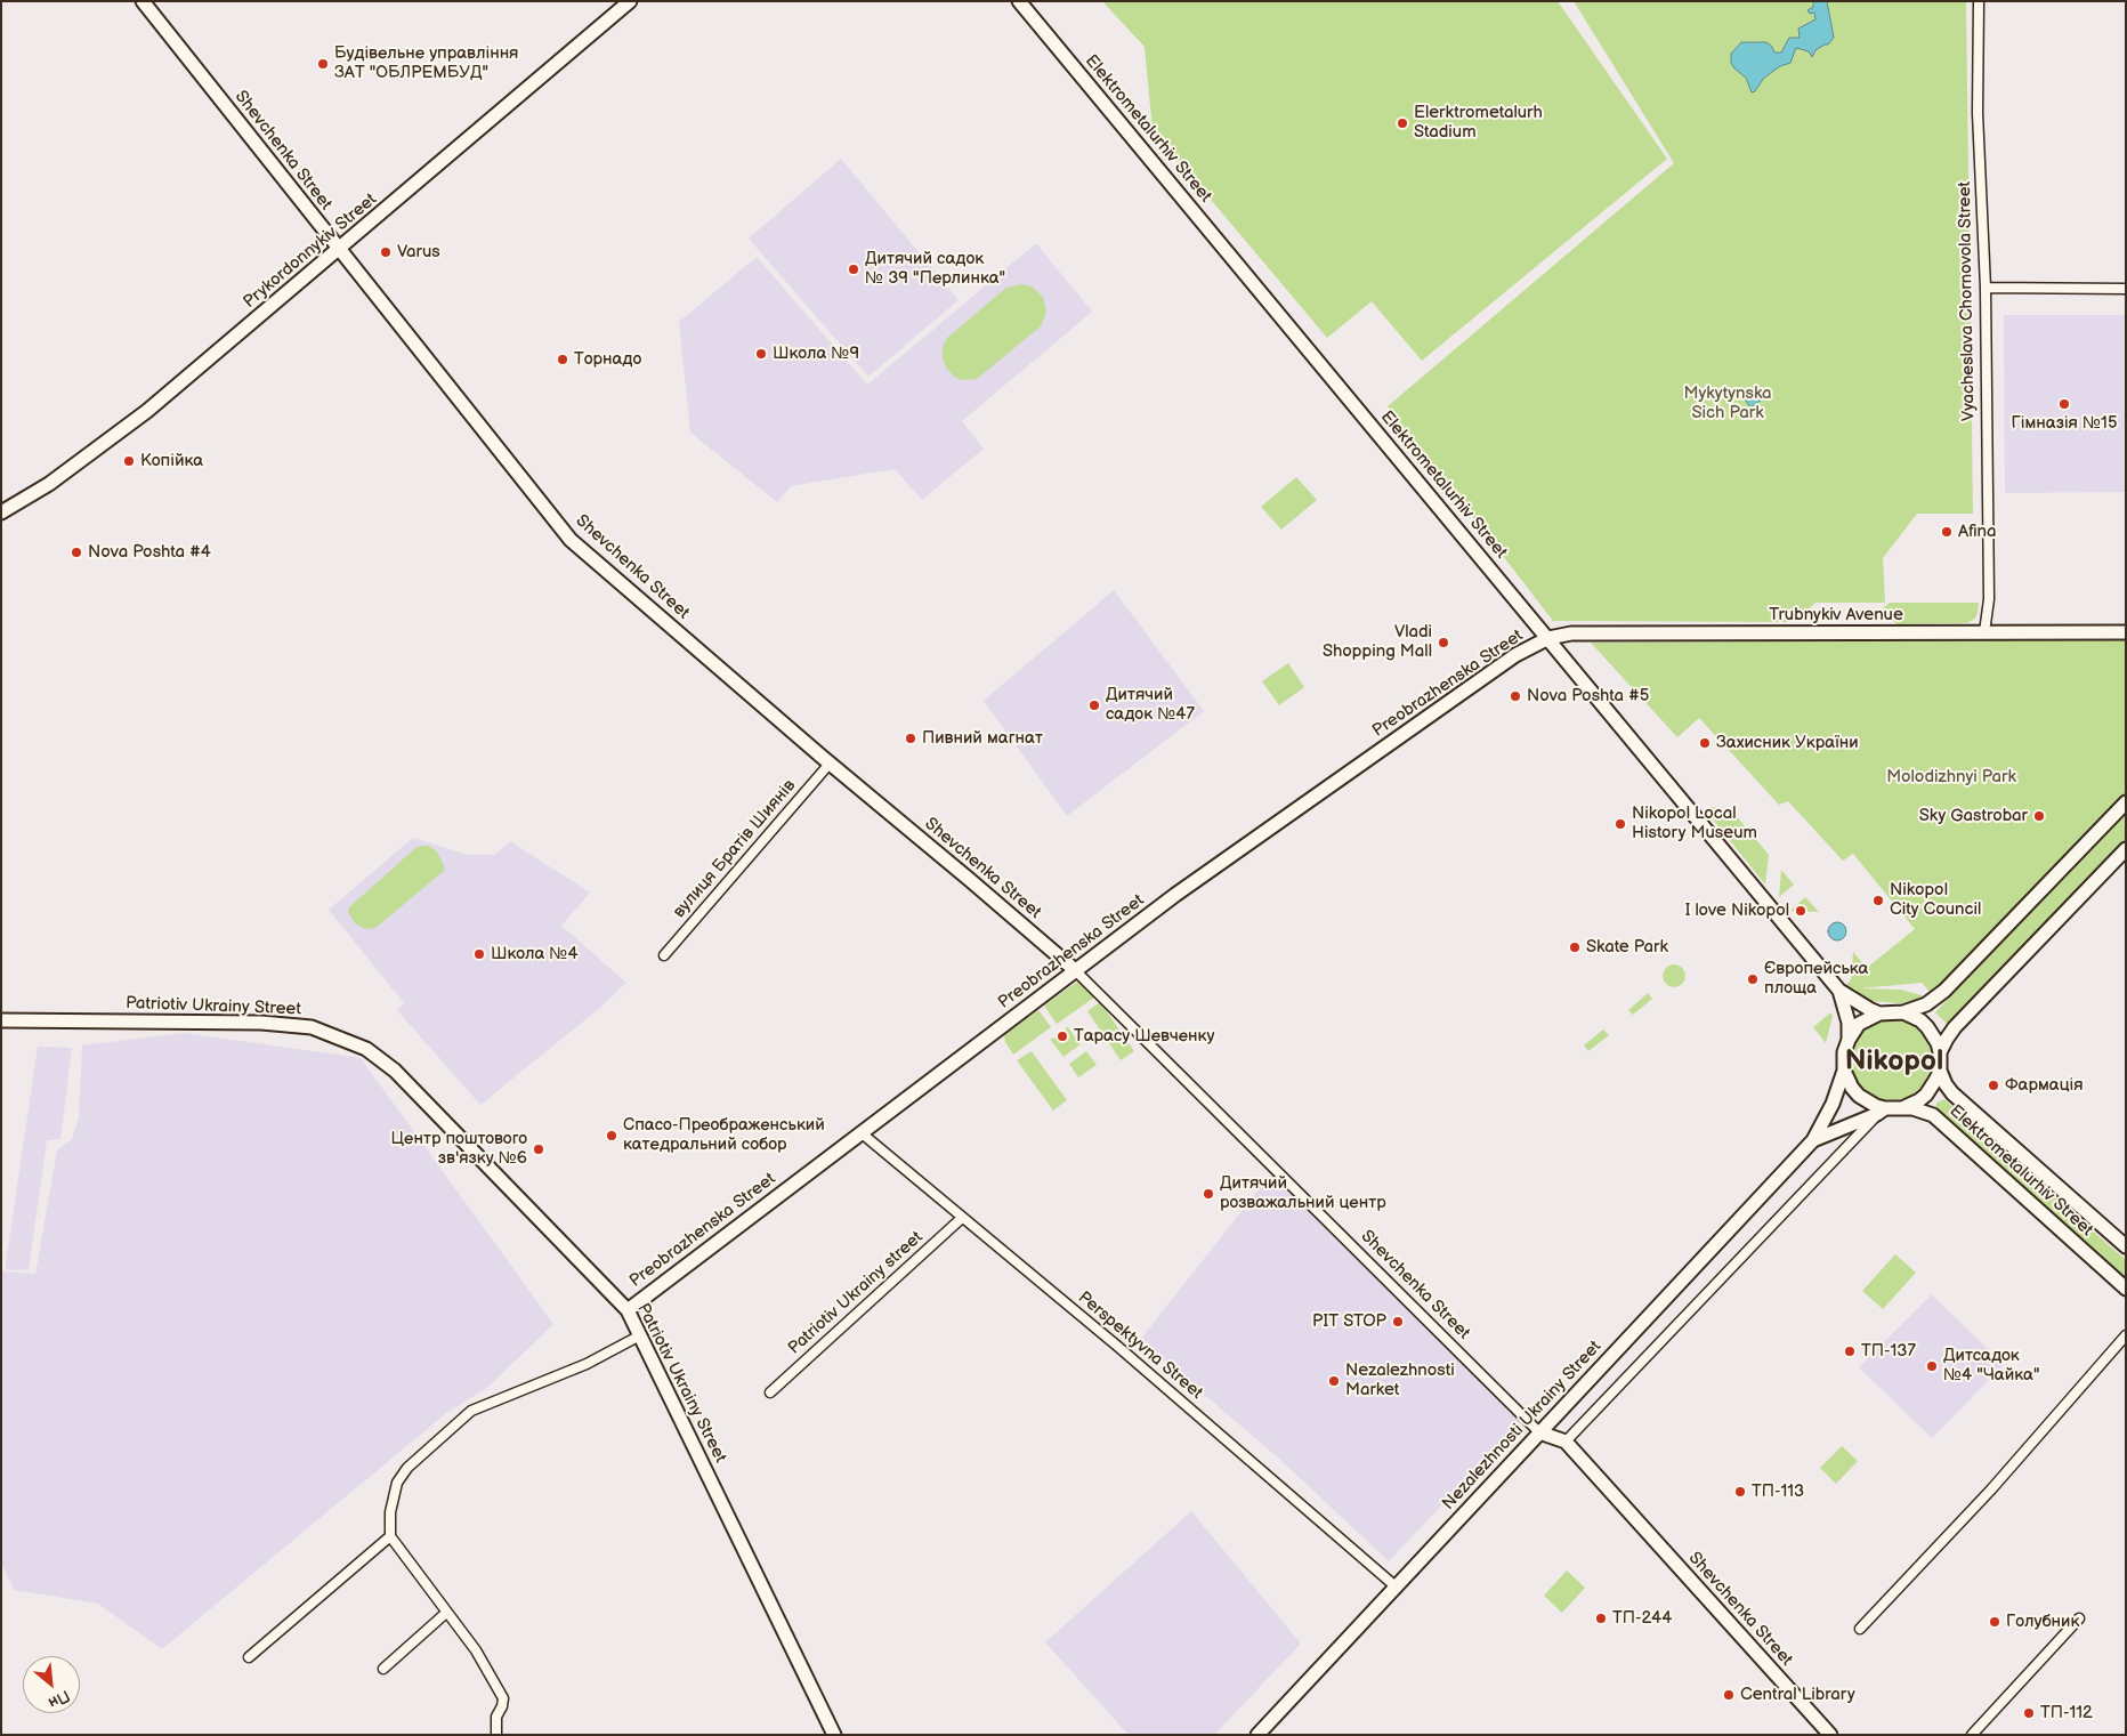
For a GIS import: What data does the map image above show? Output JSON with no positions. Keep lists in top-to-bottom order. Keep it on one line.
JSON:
{"streets":{"main road":["Elektrometalurhiv Street","Shevchenka Street","Prykordonnykiv Street","Trubnykiv Avenue","Preobrazhenska Street","Patriotiv Ukrainy Street","Nezalezhnosti Ukrainy Street"],"street":["Vyacheslava Chornovola Street","вулиця Братів Шиянів","Patriotiv Ukrainy street","Perspektyvna Street"]},"crossings":[["Elektrometalurhiv Street","Trubnykiv Avenue"],["Elektrometalurhiv Street","Preobrazhenska Street"],["Shevchenka Street","Prykordonnykiv Street"],["Shevchenka Street","Preobrazhenska Street"],["Shevchenka Street","вулиця Братів Шиянів"],["Shevchenka Street","Nezalezhnosti Ukrainy Street"],["Vyacheslava Chornovola Street","Trubnykiv Avenue"],["Trubnykiv Avenue","Preobrazhenska Street"],["Preobrazhenska Street","Patriotiv Ukrainy Street"],["Preobrazhenska Street","Perspektyvna Street"],["Patriotiv Ukrainy street","Perspektyvna Street"],["Perspektyvna Street","Nezalezhnosti Ukrainy Street"]],"districts":["Nikopol"],"parks":["Mykytynska Sich Park","Molodizhnyi Park"],"places":["Будівельне управління ЗАТ \"ОБЛРЕМБУД\"","Elerktrometalurh Stadium","Varus","Дитячий садок № 39 \"Перлинка\"","Школа №9","Торнадо","Гімназія №15","Копійка","Afina","Nova Poshta #4","Vladi Shopping Mall","Nova Poshta #5","Дитячий садок №47","Пивний магнат","Захисник України","Sky Gastrobar","Nikopol Local History Museum","Nikopol City Council","I love Nikopol","Skate Park","Школа №4","Європейська площа","Тарасу Шевченку","Фармація","Спасо-Преображенський катедральний собор","Центр поштового зв'язку №6","Дитячий розважальний центр","PIT STOP","ТП-137","Дитсадок №4 \"Чайка\"","Nezalezhnosti Market","ТП-113","ТП-244","Голубник","Central Library","ТП-112"],"north":"bottom right"}
